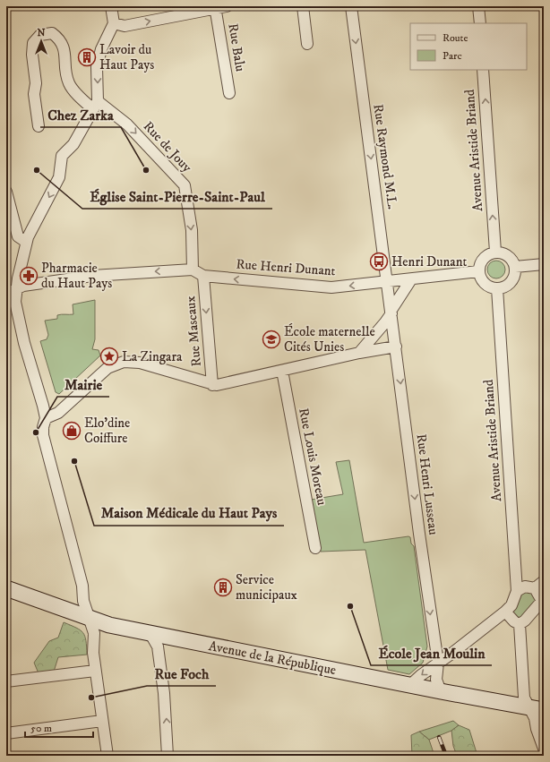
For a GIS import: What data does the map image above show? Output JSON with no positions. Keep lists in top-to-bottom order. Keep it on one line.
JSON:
{"streets":{"main road":["Avenue de la République"],"street":["Rue Balu","Rue de Jouy","Avenue Aristide Briand","Rue Raymond M.L.","Rue Henri Dunant","Rue Mascaux","Rue Louis Moreau","Rue Henri Lusseau"]},"crossings":[["Avenue Aristide Briand","Rue Henri Dunant"],["Rue Raymond M.L.","Rue Henri Dunant"],["Rue Raymond M.L.","Rue Henri Lusseau"],["Rue Henri Dunant","Rue Mascaux"],["Rue Henri Lusseau","Avenue de la République"]],"one_way":["Rue de Jouy","Avenue Aristide Briand","Rue Raymond M.L.","Rue Mascaux","Rue Henri Lusseau"],"places":{"building":["Lavoir du Haut Pays","Service municipaux"],"other":["Église Saint-Pierre-Saint-Paul","Chez Zarka","Mairie","Maison Médicale du Haut Pays","École Jean Moulin","Rue Foch"],"bus stop":["Henri Dunant"],"pharmacy":["Pharmacie du Haut Pays"],"school or university":["École maternelle Cités Unies"],"place":["La Zingara"],"shop":["Elo’dine Coiffure"]},"legend":["Route","Parc"],"scale_bar":"50 m","north":"top"}
